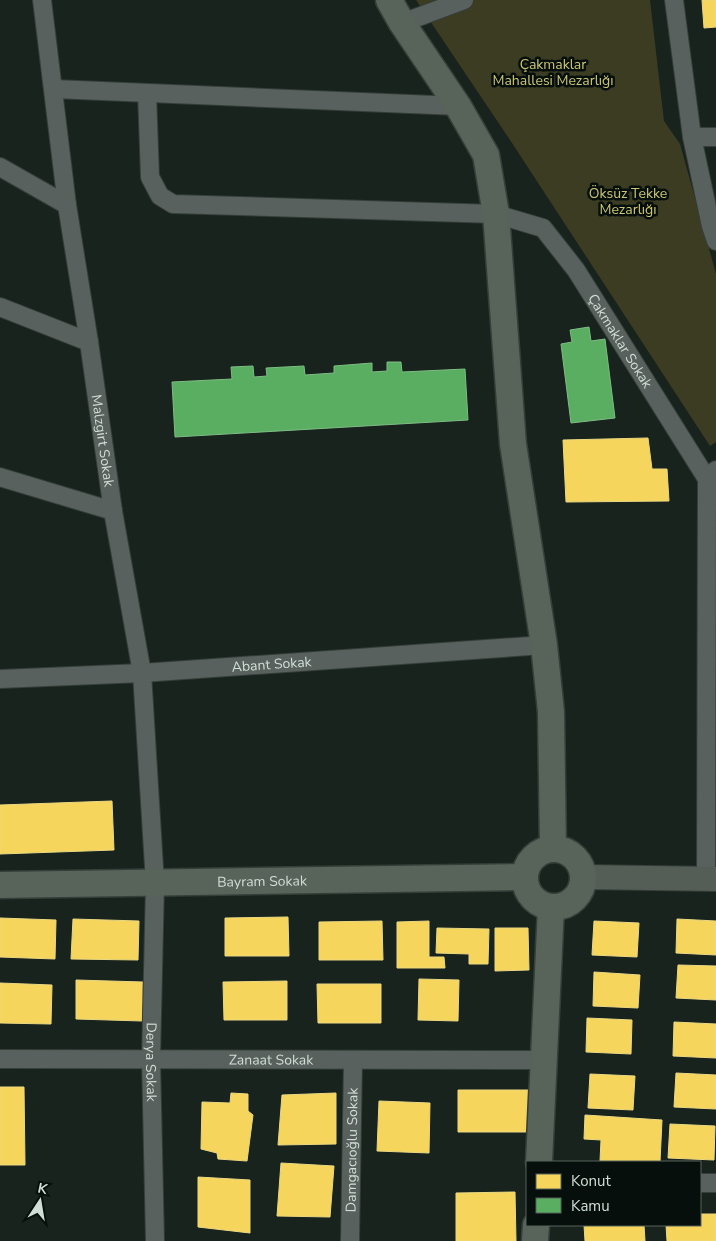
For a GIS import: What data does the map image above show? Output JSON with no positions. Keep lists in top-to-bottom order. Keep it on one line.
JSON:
{"streets":{"main road":["Bayram Sokak"],"street":["Çakmaklar Sokak","Malzgirt Sokak","Abant Sokak","Zanaat Sokak","Derya Sokak","Damgacıoğlu Sokak"]},"crossings":[["Malzgirt Sokak","Abant Sokak"],["Malzgirt Sokak","Bayram Sokak"],["Malzgirt Sokak","Derya Sokak"],["Bayram Sokak","Derya Sokak"],["Zanaat Sokak","Derya Sokak"],["Zanaat Sokak","Damgacıoğlu Sokak"]],"parks":["Çakmaklar Mahallesi Mezarlığı","Öksüz Tekke Mezarlığı"],"legend":["Konut","Kamu"],"north":"top"}
